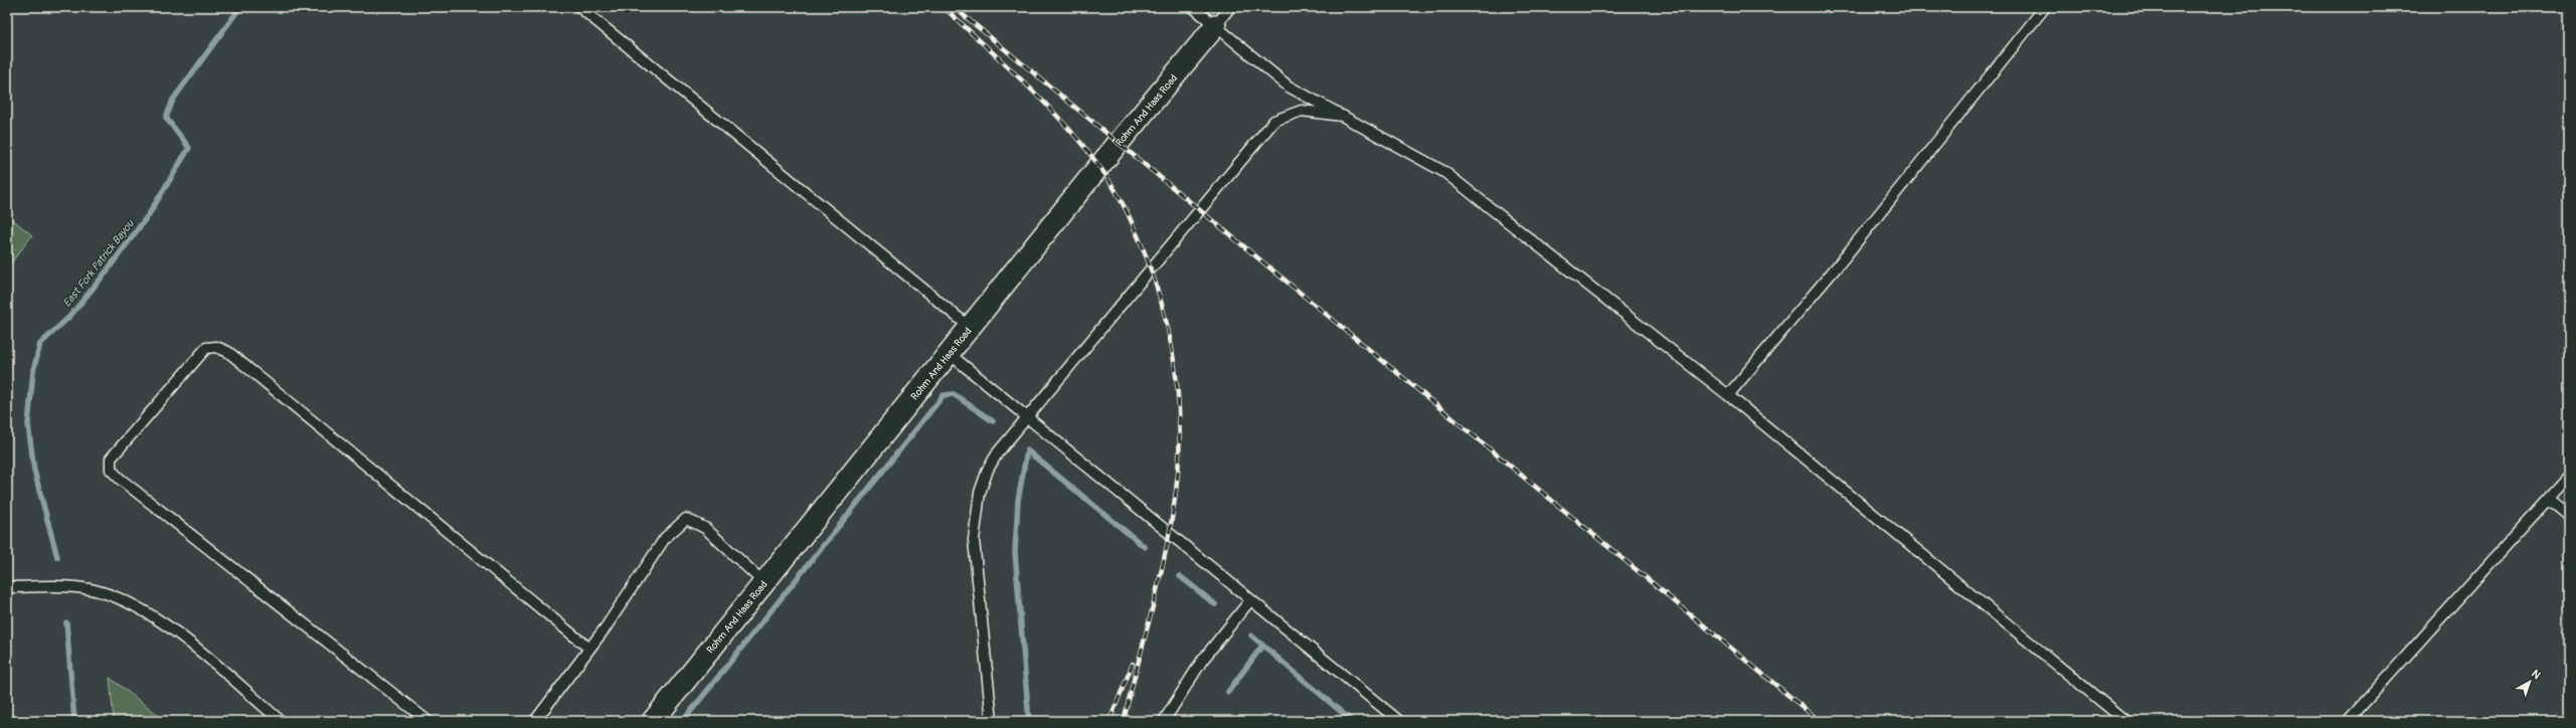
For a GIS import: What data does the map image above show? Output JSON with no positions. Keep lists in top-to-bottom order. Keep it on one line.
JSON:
{"streets":{"street":["Rohm And Haas Road"]},"water":["East Fork Patrick Bayou"],"north":"top right"}
